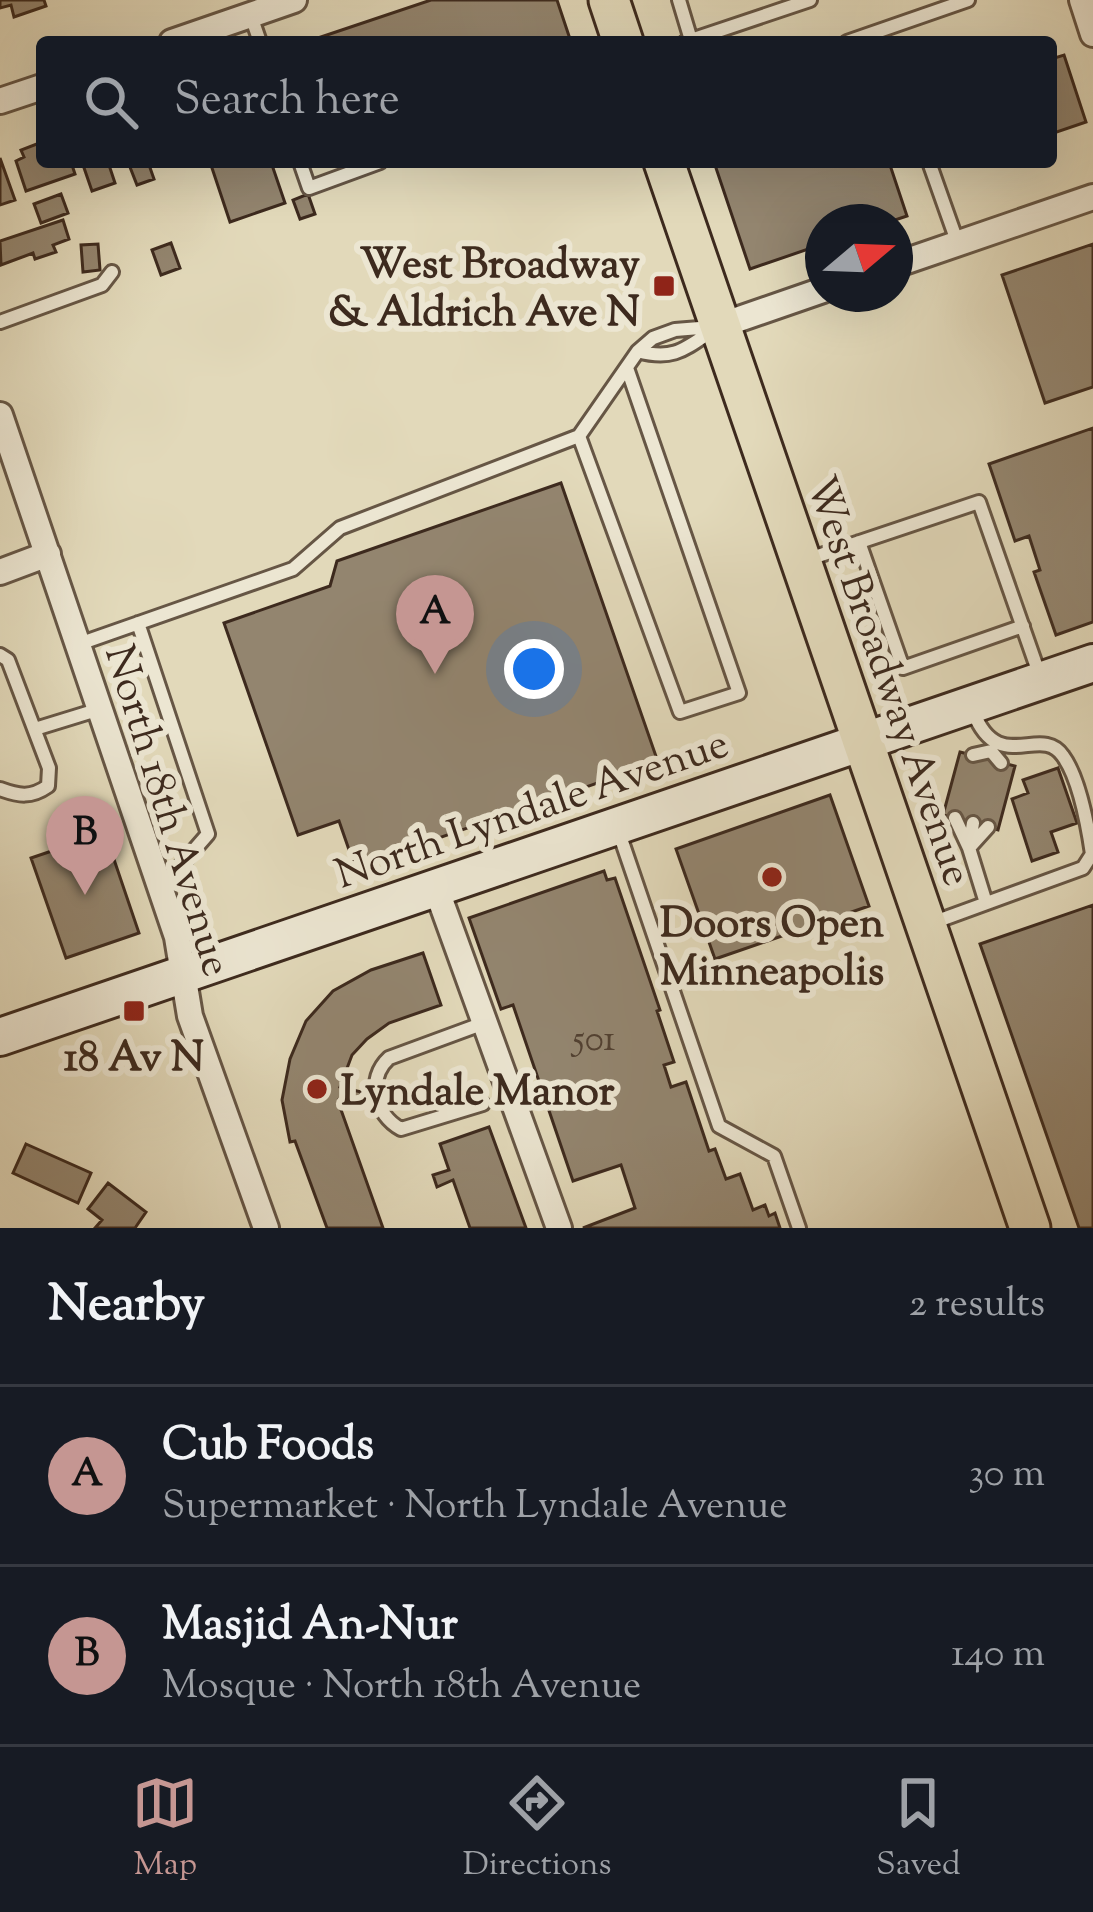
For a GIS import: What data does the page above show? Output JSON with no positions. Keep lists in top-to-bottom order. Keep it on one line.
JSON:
{"streets":{"main road":["West Broadway Avenue"],"street":["North Lyndale Avenue","North 18th Avenue"]},"crossings":[["West Broadway Avenue","North Lyndale Avenue"],["North Lyndale Avenue","North 18th Avenue"]],"places":{"transit":["West Broadway & Aldrich Ave N","18 Av N"],"other":["Doors Open Minneapolis","Lyndale Manor"]},"house_numbers":["501"],"north":"right","page":{"search":"Search here","pins":["A","B"],"heading":["Nearby","2 results"],"list":[{"mark":"A","name":"Cub Foods","note":"Supermarket · North Lyndale Avenue","value":"30 m"},{"mark":"B","name":"Masjid An-Nur","note":"Mosque · North 18th Avenue","value":"140 m"}],"nav":["Map","Directions","Saved"]}}
